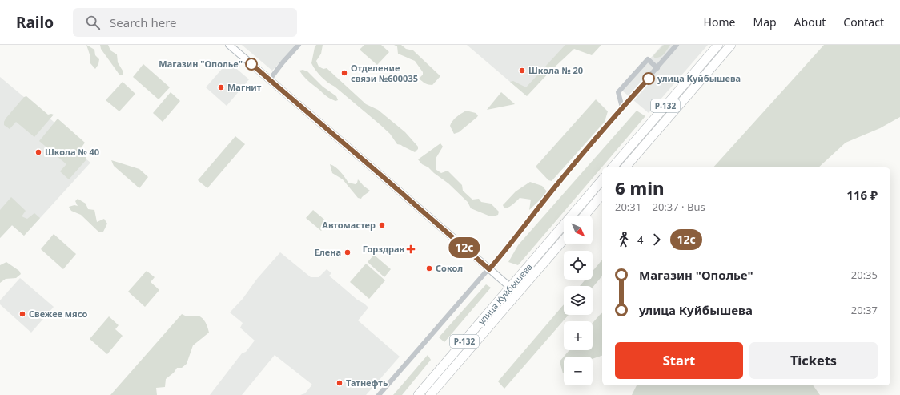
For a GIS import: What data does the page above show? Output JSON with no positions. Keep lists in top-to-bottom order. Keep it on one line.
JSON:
{"streets":{"highway":["Р-132","улица Куйбышева"]},"places":{"other":["Магазин \"Ополье\"","Школа № 20","Отделение связи №600035","улица Куйбышева","Магнит","Школа № 40","Автомастер","Елена","Сокол","Свежее мясо","Татнефть"],"health":["Горздрав"]},"lines":["bus line 12с"],"north":"bottom right","page":{"header":"Railo","search":"Search here","nav":["Home","Map","About","Contact"],"on_map":"12с","heading":["6 min","20:31 – 20:37 · Bus","116 ₽"],"map_buttons":["+","−"],"legs":["4","12с"],"list":[{"name":"Магазин \"Ополье\"","value":"20:35"},{"name":"улица Куйбышева","value":"20:37"}],"buttons":["Start","Tickets"]}}
